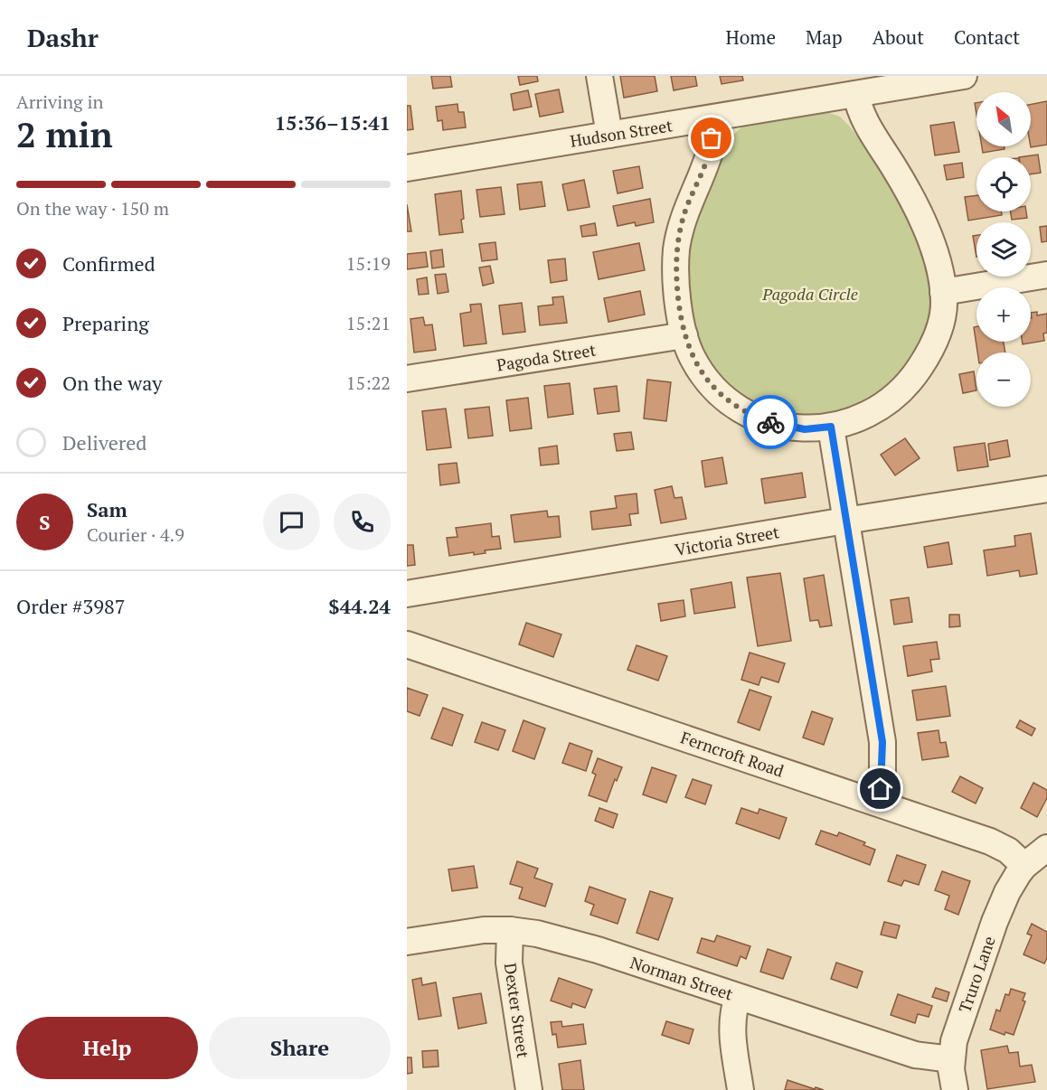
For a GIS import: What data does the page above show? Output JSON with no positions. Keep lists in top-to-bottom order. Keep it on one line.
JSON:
{"streets":{"street":["Hudson Street","Pagoda Street","Victoria Street","Ferncroft Road","Truro Lane","Norman Street","Dexter Street"]},"crossings":[["Ferncroft Road","Truro Lane"],["Truro Lane","Norman Street"],["Norman Street","Dexter Street"]],"parks":["Pagoda Circle"],"north":"top left","page":{"header":"Dashr","nav":["Home","Map","About","Contact"],"heading":["2 min","Arriving in","15:36–15:41"],"panel":["Sam","Courier · 4.9","Order #3987","$44.24"],"map_buttons":["+","−"],"bar":"On the way · 150 m","list":[["Confirmed","15:19"],["Preparing","15:21"],["On the way","15:22"],"Delivered"],"round":"S","buttons":["Help","Share"]}}
